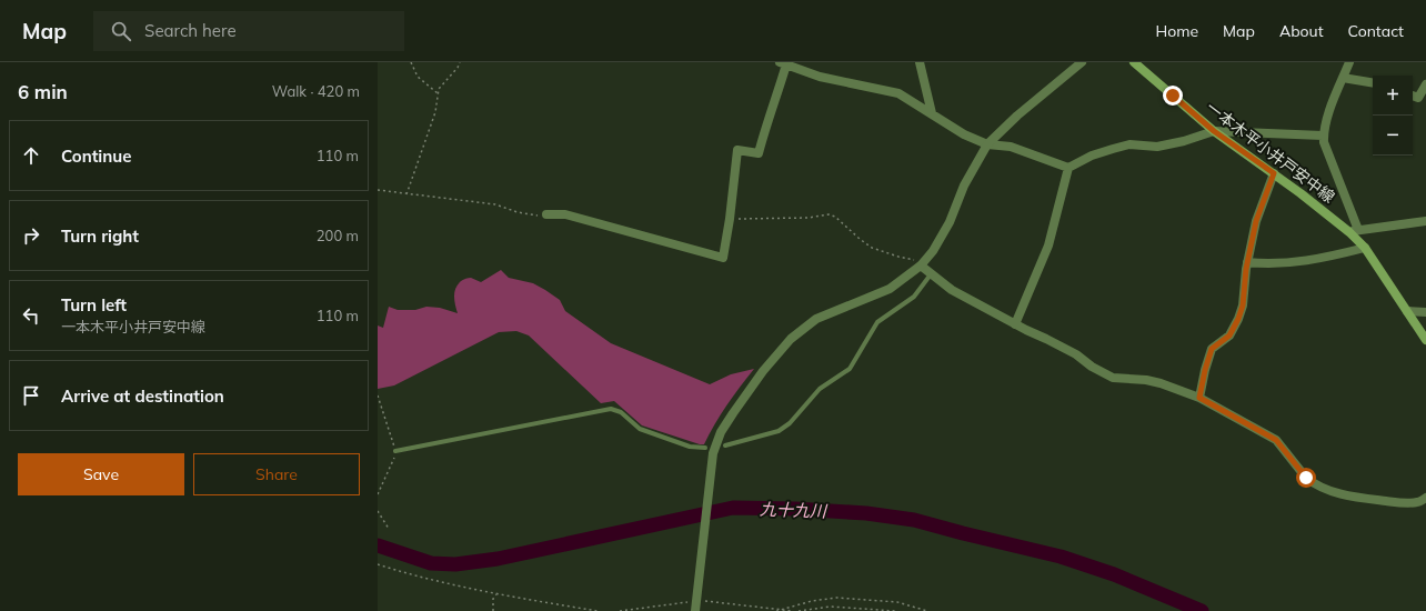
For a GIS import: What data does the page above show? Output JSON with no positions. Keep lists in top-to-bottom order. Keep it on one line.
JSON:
{"streets":{"main road":["一本木平小井戸安中線"]},"water":["九十九川"],"page":{"header":"Map","search":"Search here","nav":["Home","Map","About","Contact"],"heading":["6 min","Walk · 420 m"],"map_buttons":["+","−"],"list":[["Continue","110 m"],["Turn right","200 m"],["Turn left","一本木平小井戸安中線","110 m"],"Arrive at destination"],"buttons":["Save","Share"]}}
